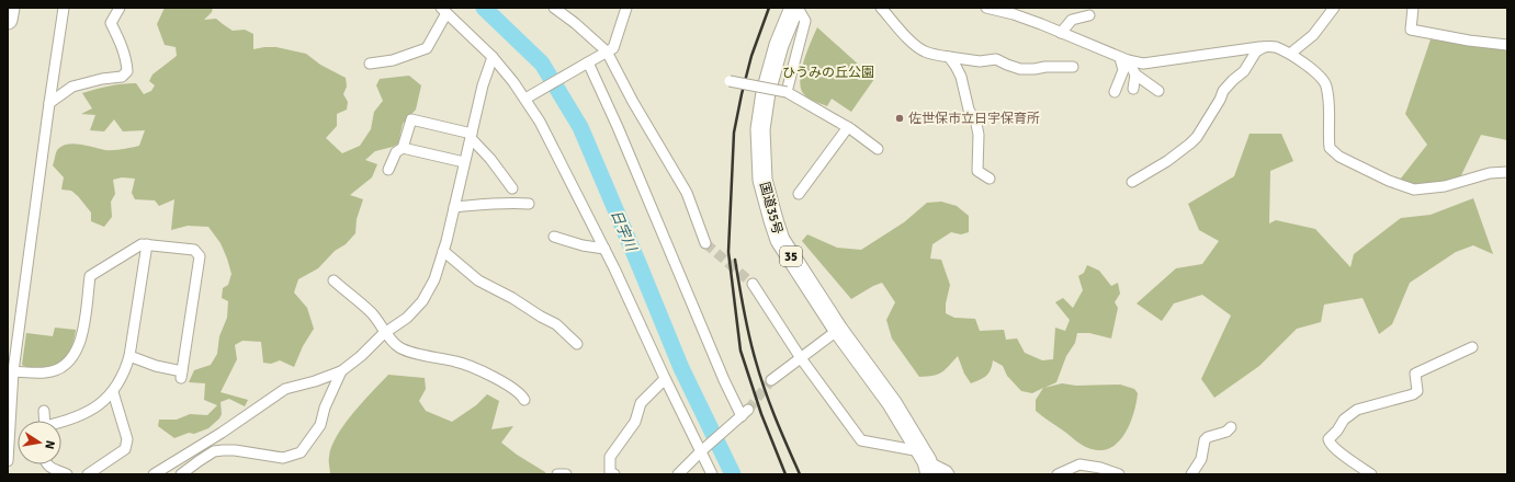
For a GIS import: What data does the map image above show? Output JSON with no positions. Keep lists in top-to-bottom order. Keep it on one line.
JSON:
{"streets":{"highway":["国道35号","35"]},"water":["日宇川"],"parks":["ひうみの丘公園"],"places":["佐世保市立日宇保育所"],"north":"right"}
